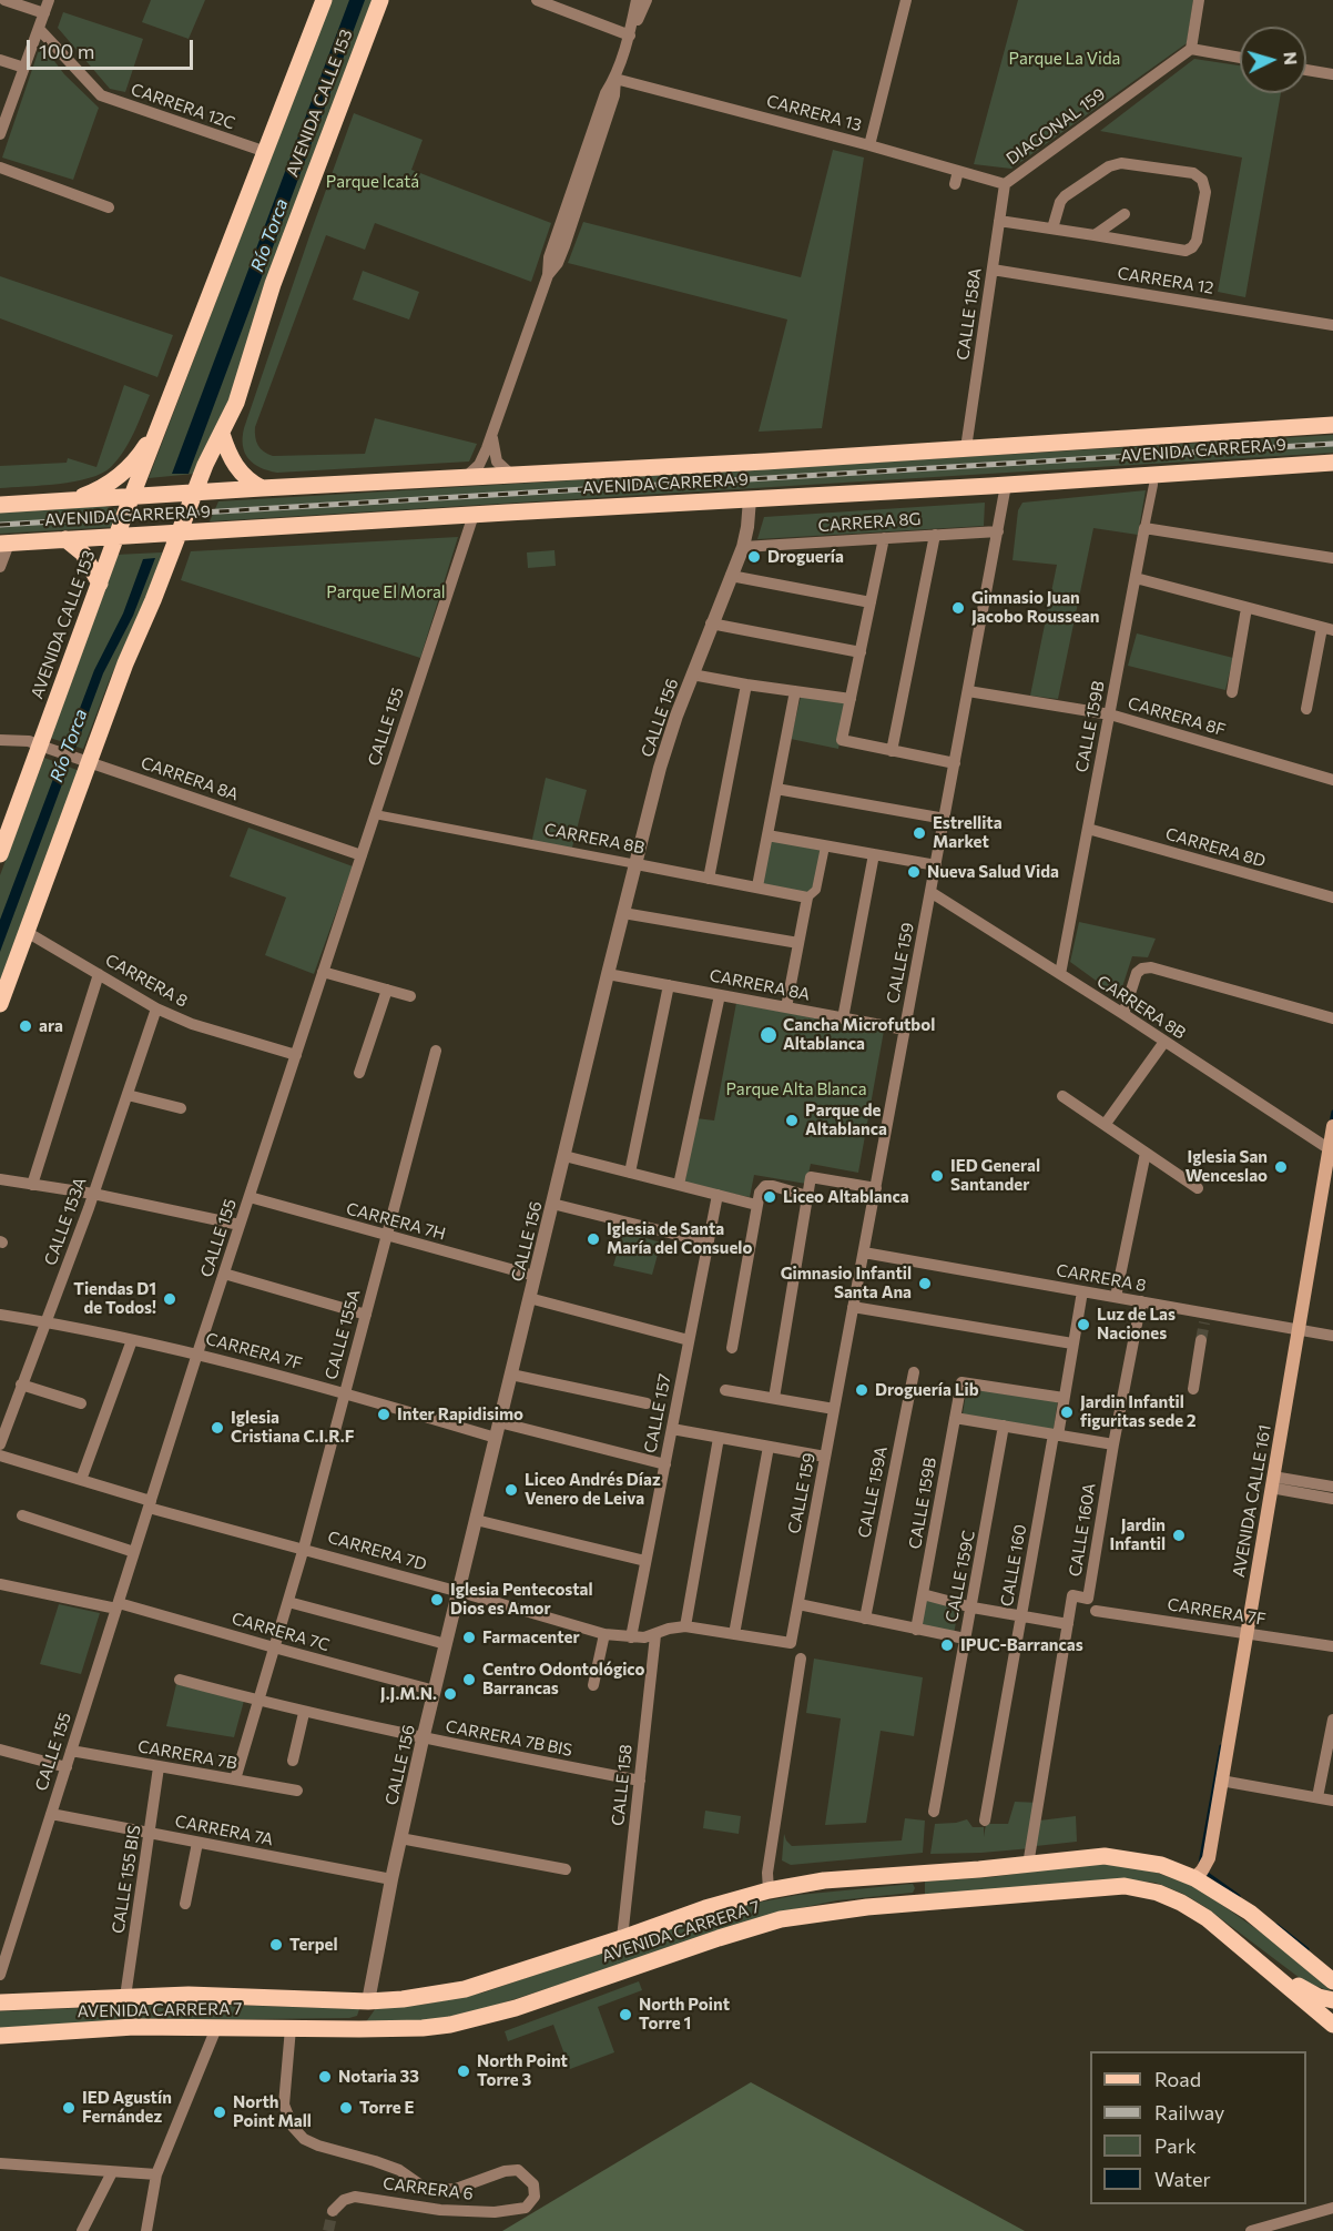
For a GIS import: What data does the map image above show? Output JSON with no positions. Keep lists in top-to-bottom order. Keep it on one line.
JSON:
{"streets":{"main road":["AVENIDA CALLE 153","AVENIDA CARRERA 9","AVENIDA CALLE 161","AVENIDA CARRERA 7"],"street":["CARRERA 12C","CARRERA 13","DIAGONAL 159","CARRERA 12","CALLE 158A","CARRERA 8G","CARRERA 8F","CALLE 156","CALLE 155","CALLE 159B","CARRERA 8A","CARRERA 8B","CARRERA 8D","CALLE 159","CARRERA 8","CALLE 153A","CARRERA 7H","CALLE 155A","CARRERA 7F","CALLE 157","CALLE 159A","CALLE 160A","CARRERA 7D","CALLE 160","CALLE 159C","CARRERA 7C","CARRERA 7B BIS","CARRERA 7B","CALLE 158","CARRERA 7A","CALLE 155 BIS","CARRERA 6"]},"crossings":[["AVENIDA CALLE 153","CARRERA 12C"],["AVENIDA CALLE 153","AVENIDA CARRERA 9"],["AVENIDA CALLE 153","CARRERA 8A"],["AVENIDA CALLE 153","CARRERA 8"],["CARRERA 13","DIAGONAL 159"],["CARRERA 13","CALLE 158A"],["DIAGONAL 159","CALLE 158A"],["CARRERA 12","CALLE 158A"],["CALLE 158A","AVENIDA CARRERA 9"],["AVENIDA CARRERA 9","CALLE 156"],["AVENIDA CARRERA 9","CALLE 155"],["AVENIDA CARRERA 9","CALLE 159"],["CARRERA 8G","CALLE 156"],["CARRERA 8G","CALLE 159"],["CARRERA 8F","CALLE 159B"],["CARRERA 8F","CALLE 159"],["CALLE 156","CARRERA 8A"],["CALLE 156","CARRERA 8B"],["CALLE 156","CARRERA 7H"],["CALLE 156","CARRERA 7F"],["CALLE 156","CARRERA 7D"],["CALLE 156","CARRERA 7C"],["CALLE 156","CARRERA 7B BIS"],["CALLE 156","CARRERA 7A"],["CALLE 156","AVENIDA CARRERA 7"],["CALLE 155","CARRERA 8A"],["CALLE 155","CARRERA 8B"],["CALLE 155","CARRERA 8"],["CALLE 155","CARRERA 7H"],["CALLE 155","CARRERA 7F"],["CALLE 155","CARRERA 7D"],["CALLE 155","CARRERA 7C"],["CALLE 155","CARRERA 7B"],["CALLE 155","CARRERA 7A"],["CALLE 159B","CARRERA 8B"],["CALLE 159B","CARRERA 8D"],["CALLE 159B","CALLE 160"],["CARRERA 8A","CALLE 159"],["CARRERA 8B","CALLE 159"],["CARRERA 8B","AVENIDA CALLE 161"],["CALLE 159","CARRERA 8"],["CALLE 159","CARRERA 7D"],["CARRERA 8","CALLE 153A"],["CARRERA 8","AVENIDA CALLE 161"],["CARRERA 8","CALLE 160A"],["CARRERA 8","CALLE 160"],["CALLE 153A","CARRERA 7F"],["CARRERA 7H","CALLE 155A"],["CALLE 155A","CARRERA 7F"],["CALLE 155A","CARRERA 7D"],["CALLE 155A","CARRERA 7C"],["CALLE 155A","CARRERA 7B BIS"],["CALLE 155A","CARRERA 7B"],["CARRERA 7F","AVENIDA CALLE 161"],["CALLE 157","CARRERA 7D"],["AVENIDA CALLE 161","AVENIDA CARRERA 7"],["CALLE 160A","AVENIDA CARRERA 7"],["CARRERA 7D","CALLE 158"],["CARRERA 7B BIS","CALLE 158"],["CARRERA 7B","CALLE 155 BIS"],["CALLE 158","AVENIDA CARRERA 7"],["CARRERA 7A","CALLE 155 BIS"],["CALLE 155 BIS","AVENIDA CARRERA 7"],["AVENIDA CARRERA 7","CARRERA 6"]],"water":["Río Torca"],"parks":["Parque La Vida","Parque Icatá","Parque El Moral","Parque Alta Blanca"],"places":["Droguería","Gimnasio Juan Jacobo Roussean","Estrellita Market","Nueva Salud Vida","ara","Cancha Microfutbol Altablanca","Parque de Altablanca","Iglesia San Wenceslao","IED General Santander","Liceo Altablanca","Iglesia de Santa María del Consuelo","Gimnasio Infantil Santa Ana","Tiendas D1 de Todos!","Luz de Las Naciones","Droguería Lib","Jardin Infantil figuritas sede 2","Inter Rapidisimo","Iglesia Cristiana C.I.R.F","Liceo Andrés Díaz Venero de Leiva","Jardin Infantil","Iglesia Pentecostal Dios es Amor","Farmacenter","IPUC-Barrancas","Centro Odontológico Barrancas","J.J.M.N.","Terpel","North Point Torre 1","North Point Torre 3","Notaria 33","IED Agustín Fernández","Torre E","North Point Mall"],"legend":["Road","Railway","Park","Water"],"scale_bar":"100 m","north":"right"}
